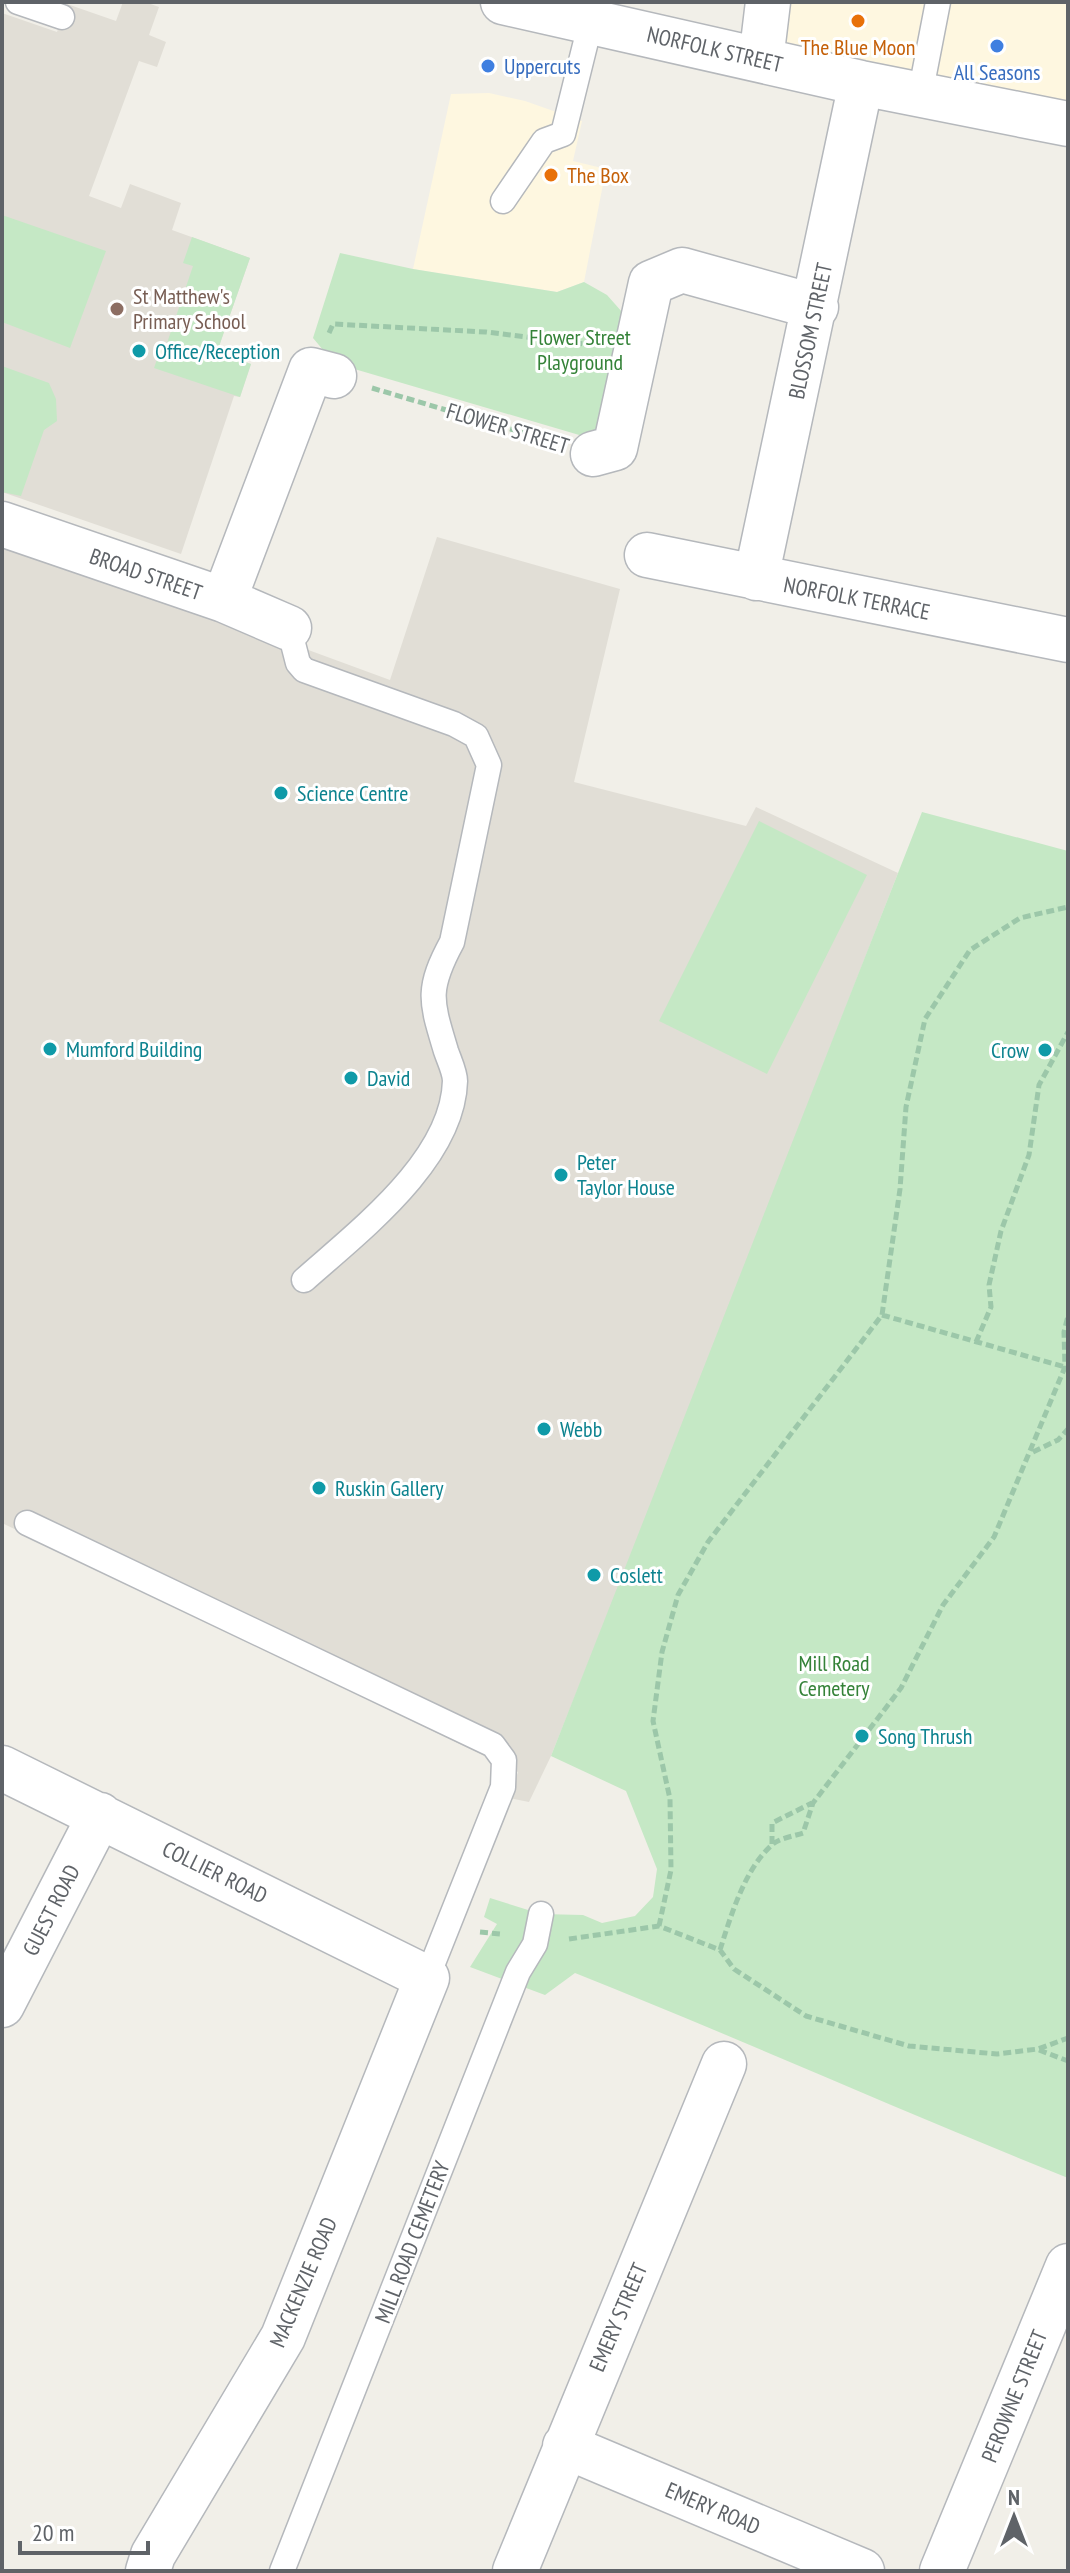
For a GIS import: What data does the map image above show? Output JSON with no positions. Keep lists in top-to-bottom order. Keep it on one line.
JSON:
{"streets":{"street":["NORFOLK STREET","BLOSSOM STREET","FLOWER STREET","BROAD STREET","NORFOLK TERRACE","COLLIER ROAD","GUEST ROAD","MACKENZIE ROAD","EMERY STREET","PEROWNE STREET","EMERY ROAD"],"lane":["MILL ROAD CEMETERY"]},"crossings":[["NORFOLK STREET","BLOSSOM STREET"],["BLOSSOM STREET","FLOWER STREET"],["BLOSSOM STREET","NORFOLK TERRACE"],["COLLIER ROAD","GUEST ROAD"],["COLLIER ROAD","MACKENZIE ROAD"],["EMERY STREET","EMERY ROAD"]],"parks":["Flower Street Playground","Mill Road Cemetery"],"places":["The Blue Moon","All Seasons","Uppercuts","The Box","St Matthew's Primary School","Office/Reception","Science Centre","Mumford Building","Crow","David","Peter Taylor House","Webb","Ruskin Gallery","Coslett","Song Thrush"],"scale_bar":"20 m","north":"top"}
